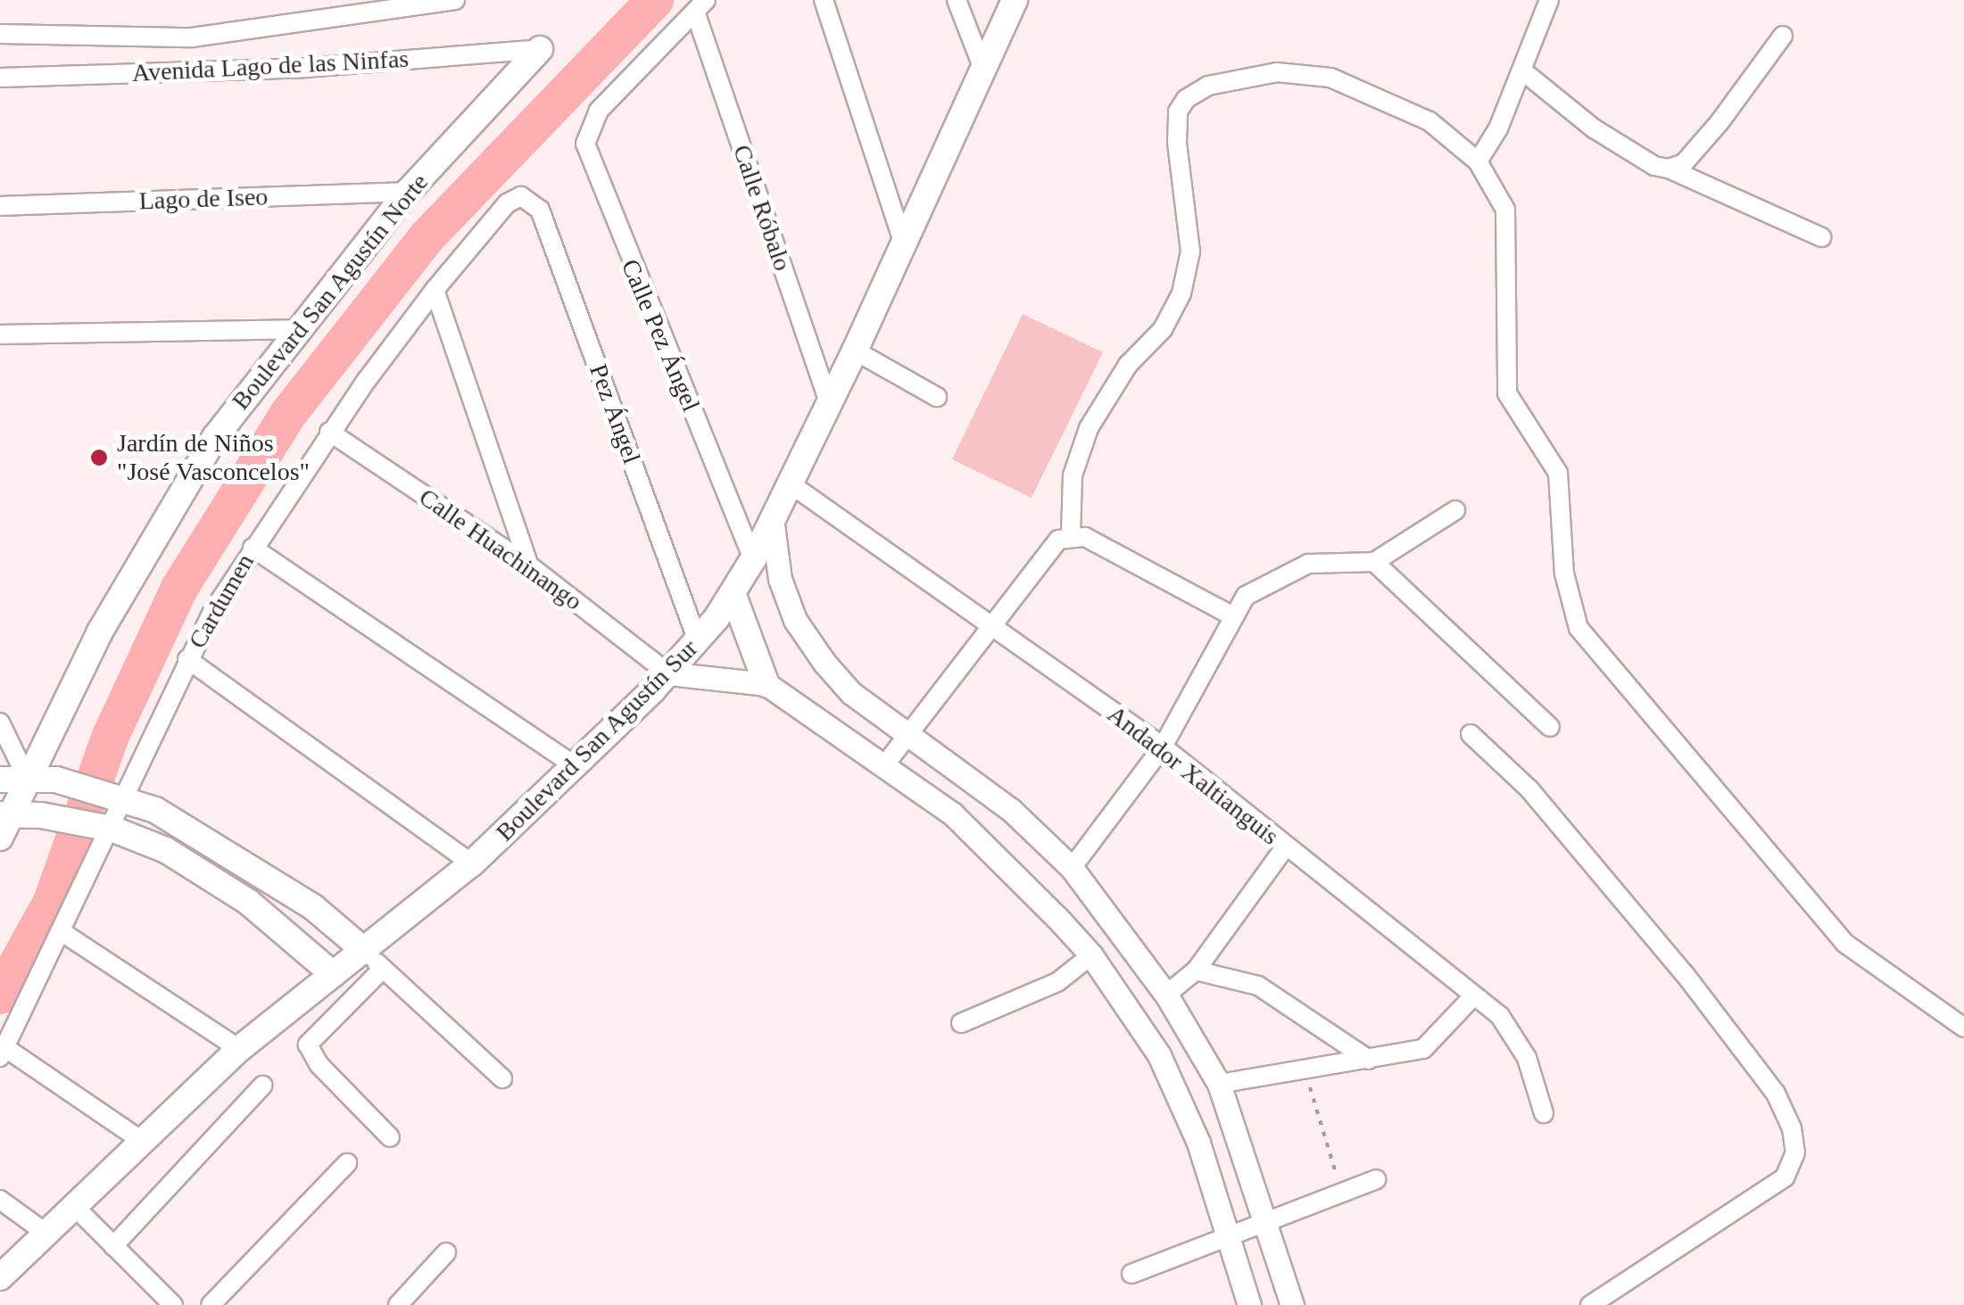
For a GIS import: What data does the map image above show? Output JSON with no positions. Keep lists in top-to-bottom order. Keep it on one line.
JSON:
{"streets":{"main road":["Boulevard San Agustín Norte","Boulevard San Agustín Sur"],"street":["Avenida Lago de las Ninfas","Lago de Iseo","Calle Róbalo","Calle Pez Ángel","Pez Ángel","Calle Huachinango","Cardumen","Andador Xaltianguis"]},"crossings":[["Avenida Lago de las Ninfas","Boulevard San Agustín Norte"],["Lago de Iseo","Boulevard San Agustín Norte"],["Calle Róbalo","Calle Pez Ángel"],["Calle Róbalo","Boulevard San Agustín Sur"],["Calle Pez Ángel","Boulevard San Agustín Sur"],["Pez Ángel","Cardumen"],["Pez Ángel","Boulevard San Agustín Sur"],["Calle Huachinango","Cardumen"],["Calle Huachinango","Boulevard San Agustín Sur"],["Boulevard San Agustín Sur","Andador Xaltianguis"]],"places":["Jardín de Niños \"José Vasconcelos\""]}
